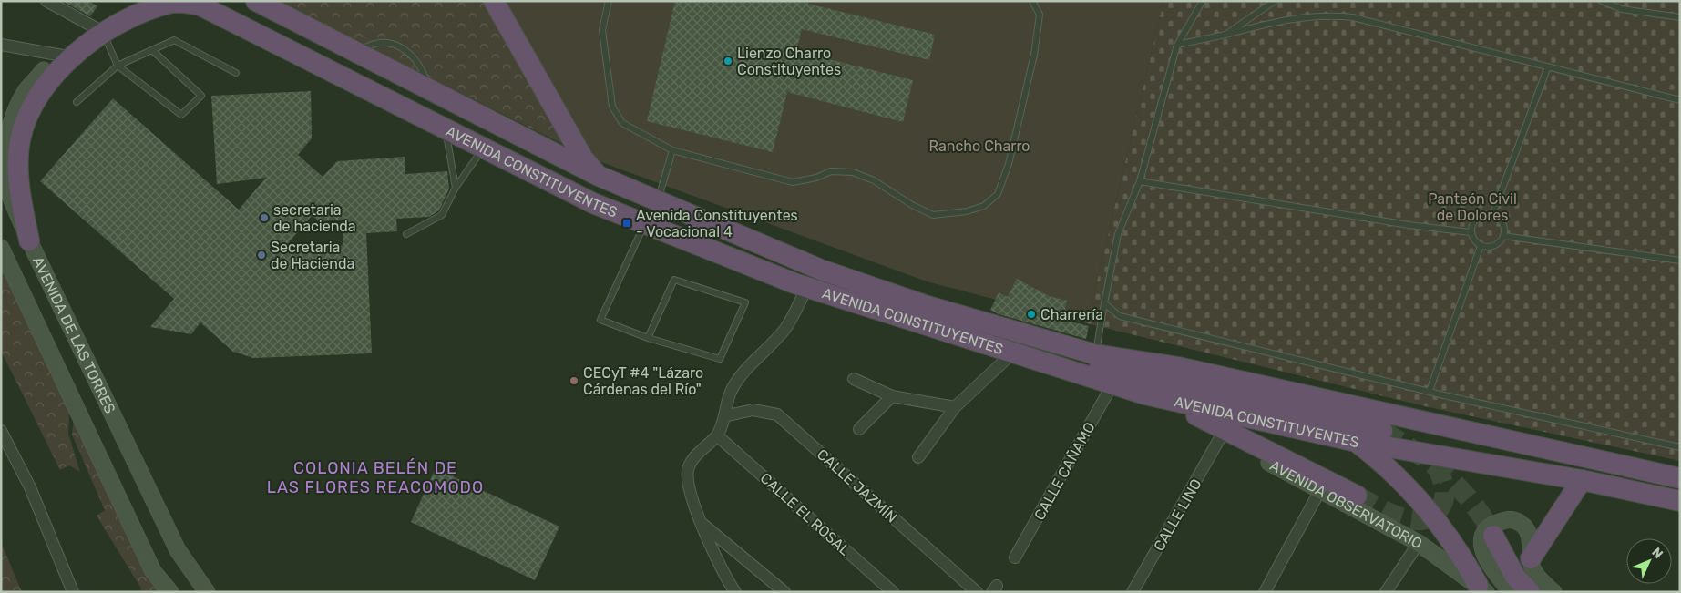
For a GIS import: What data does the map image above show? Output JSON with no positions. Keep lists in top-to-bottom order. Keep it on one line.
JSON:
{"streets":{"highway":["AVENIDA CONSTITUYENTES"],"street":["AVENIDA DE LAS TORRES","CALLE CAÑAMO","CALLE JAZMÍN","AVENIDA OBSERVATORIO","CALLE EL ROSAL","CALLE LINO"]},"crossings":[["AVENIDA CONSTITUYENTES","CALLE CAÑAMO"],["AVENIDA OBSERVATORIO","CALLE LINO"]],"districts":["COLONIA BELÉN DE LAS FLORES REACOMODO"],"parks":["Rancho Charro","Panteón Civil de Dolores"],"places":{"other":["Lienzo Charro Constituyentes","secretaria de hacienda","Secretaria de Hacienda","Charrería","CECyT #4 \"Lázaro Cárdenas del Río\""],"transit":["Avenida Constituyentes - Vocacional 4"]},"north":"top right"}
